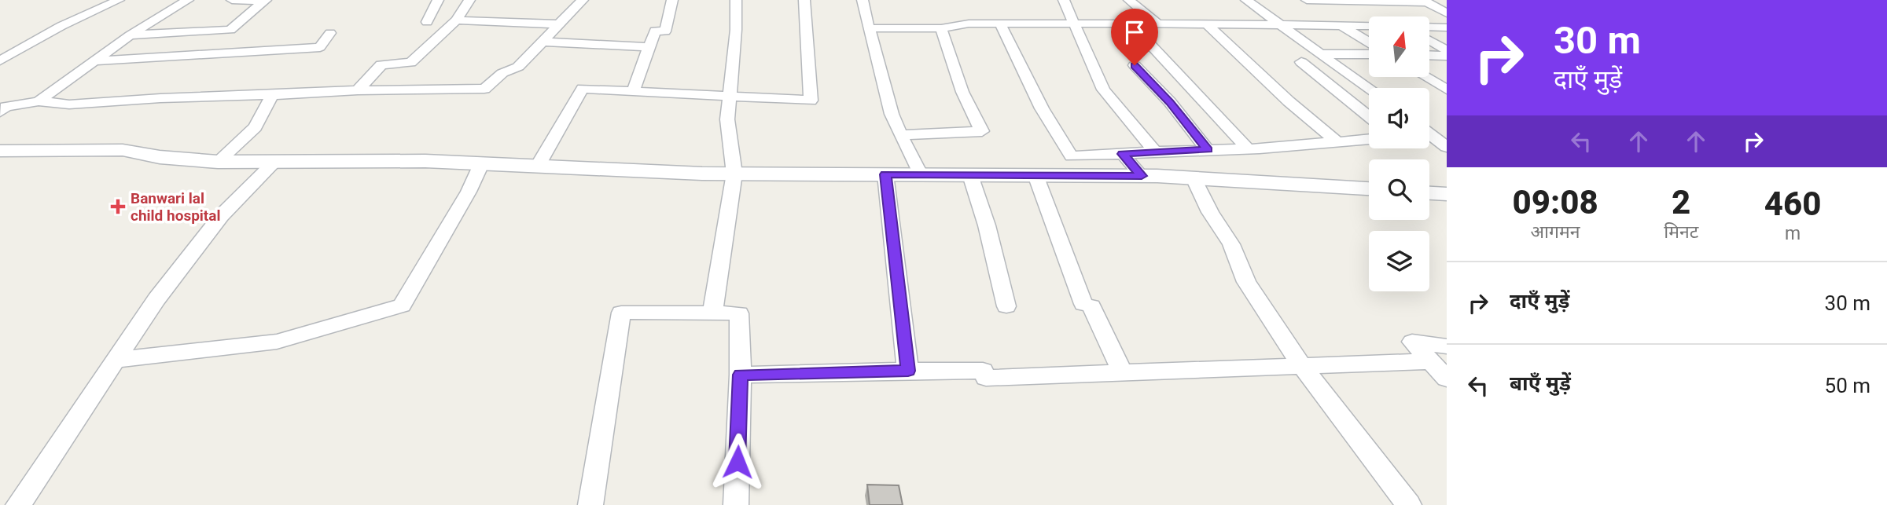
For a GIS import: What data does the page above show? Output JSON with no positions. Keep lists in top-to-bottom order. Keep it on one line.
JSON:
{"places":{"health":["Banwari lal child hospital"]},"north":"top","page":{"turn":["30 m","दाएँ मुड़ें"],"eta":["09:08","आगमन","2","मिनट","460","m"],"list":[{"name":"दाएँ मुड़ें","value":"30 m"},{"name":"बाएँ मुड़ें","value":"50 m"}]}}
